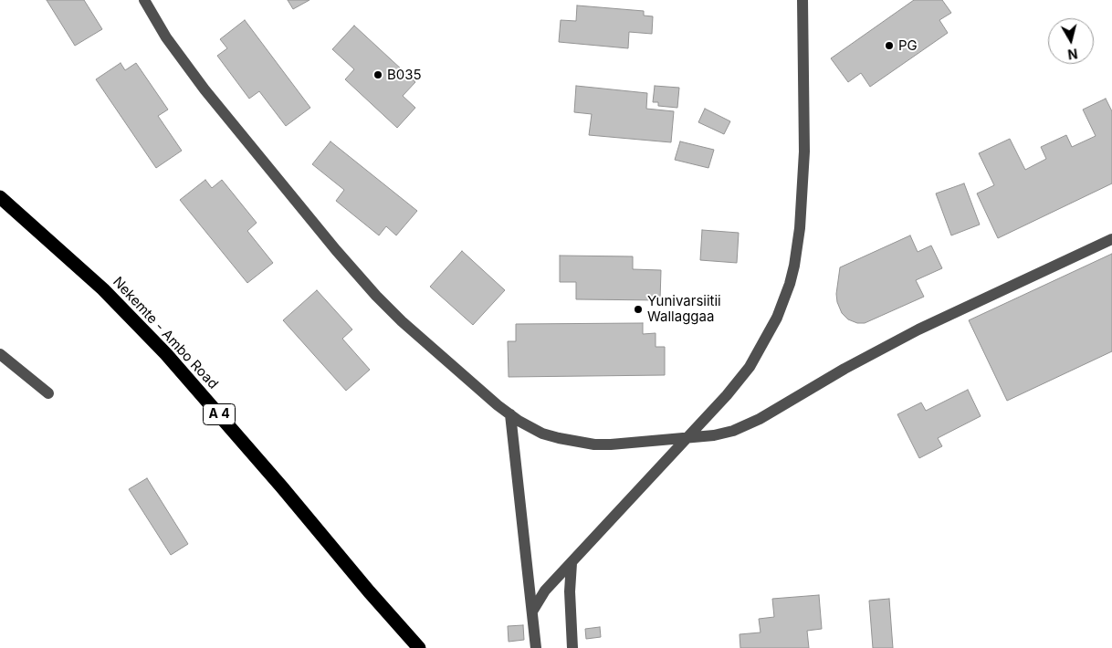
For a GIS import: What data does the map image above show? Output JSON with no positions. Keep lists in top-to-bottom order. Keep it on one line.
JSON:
{"streets":{"highway":["Nekemte - Ambo Road","A 4"]},"places":["PG","B035","Yunivarsiitii Wallaggaa"],"north":"bottom"}
